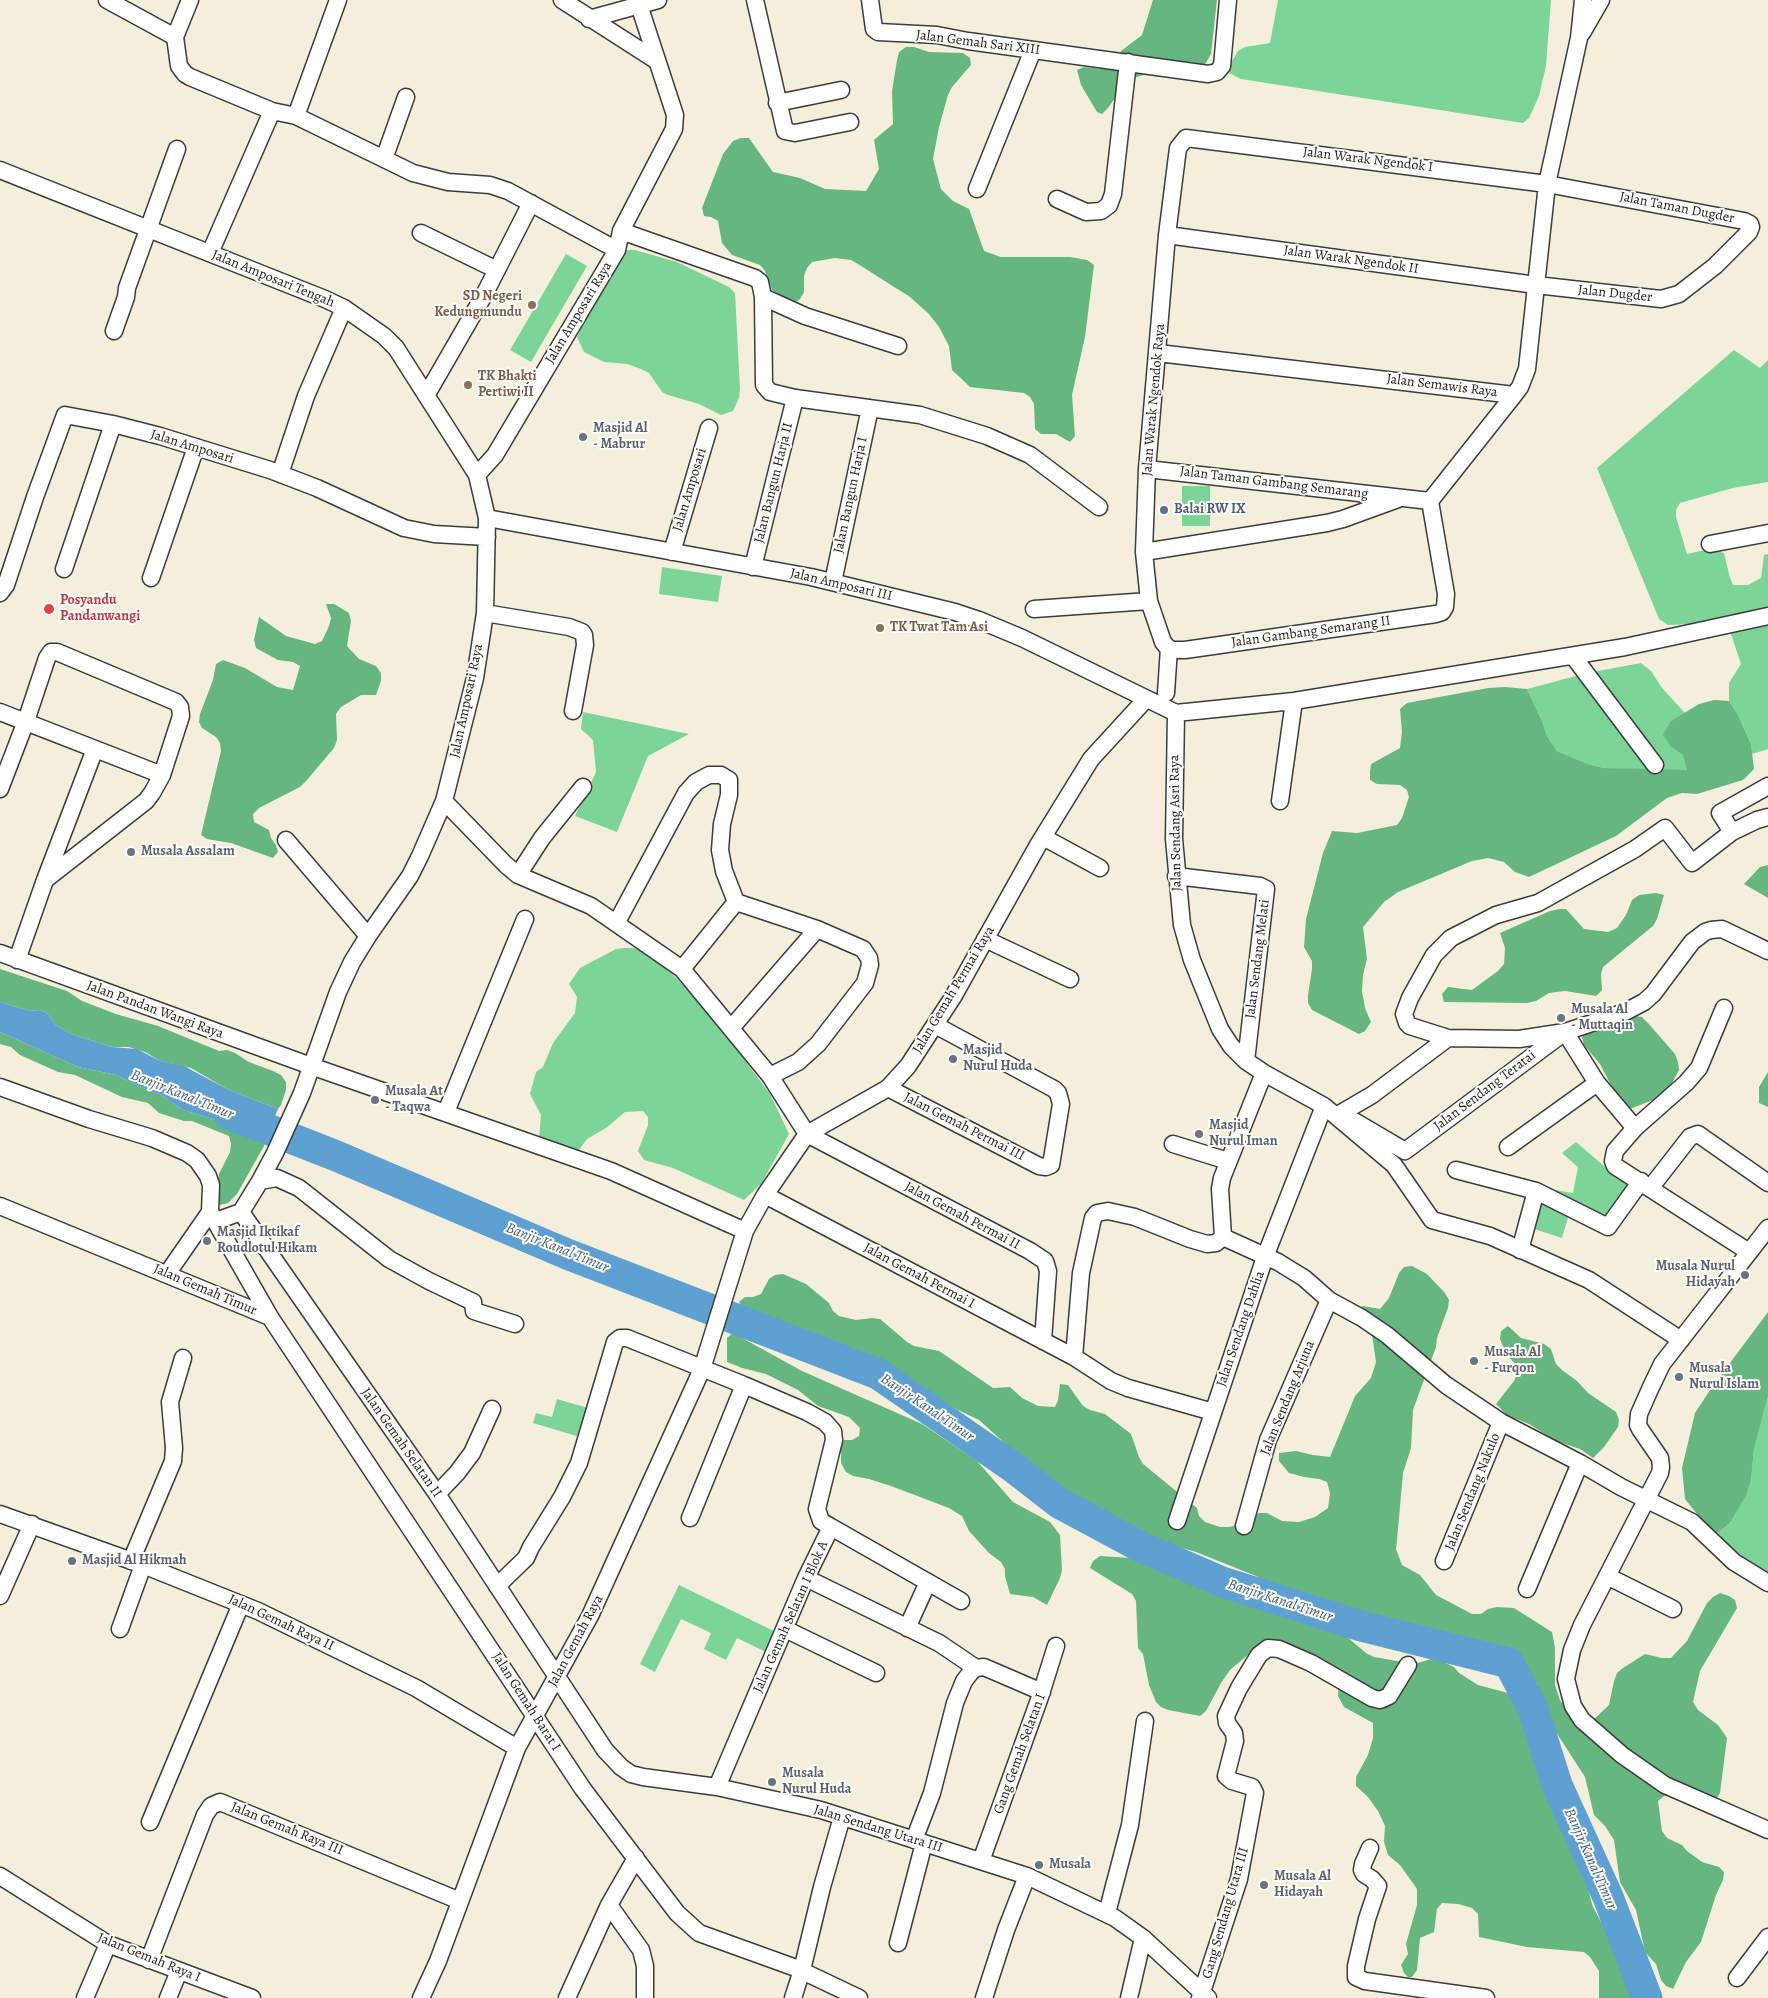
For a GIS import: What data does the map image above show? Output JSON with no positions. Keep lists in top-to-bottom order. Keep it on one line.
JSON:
{"streets":{"street":["Jalan Gemah Sari XIII","Jalan Warak Ngendok I","Jalan Taman Dugder","Jalan Warak Ngendok II","Jalan Amposari Tengah","Jalan Dugder","Jalan Amposari Raya","Jalan Semawis Raya","Jalan Warak Ngendok Raya","Jalan Amposari","Jalan Bangun Harja II","Jalan Taman Gambang Semarang","Jalan Bangun Harja I","Jalan Amposari III","Jalan Gambang Semarang II","Jalan Sendang Asri Raya","Jalan Sendang Melati","Jalan Gemah Permai Raya","Jalan Pandan Wangi Raya","Jalan Sendang Teratai","Jalan Gemah Permai III","Jalan Gemah Permai II","Jalan Gemah Permai I","Jalan Gemah Timur","Jalan Sendang Dahlia","Jalan Sendang Arjuna","Jalan Gemah Selatan II","Jalan Sendang Nakulo","Jalan Gemah Selatan I Blok A","Jalan Gemah Raya II","Jalan Gemah Raya","Jalan Gemah Barat I","Gang Gemah Selatan I","Jalan Gemah Raya III","Jalan Sendang Utara III","Gang Sendang Utara III","Jalan Gemah Raya I"]},"crossings":[["Jalan Warak Ngendok I","Jalan Taman Dugder"],["Jalan Warak Ngendok I","Jalan Semawis Raya"],["Jalan Warak Ngendok I","Jalan Warak Ngendok Raya"],["Jalan Taman Dugder","Jalan Dugder"],["Jalan Taman Dugder","Jalan Semawis Raya"],["Jalan Warak Ngendok II","Jalan Dugder"],["Jalan Warak Ngendok II","Jalan Semawis Raya"],["Jalan Warak Ngendok II","Jalan Warak Ngendok Raya"],["Jalan Amposari Tengah","Jalan Amposari Raya"],["Jalan Dugder","Jalan Semawis Raya"],["Jalan Amposari Raya","Jalan Amposari"],["Jalan Amposari Raya","Jalan Amposari III"],["Jalan Amposari Raya","Jalan Pandan Wangi Raya"],["Jalan Amposari Raya","Jalan Gemah Selatan II"],["Jalan Semawis Raya","Jalan Warak Ngendok Raya"],["Jalan Warak Ngendok Raya","Jalan Taman Gambang Semarang"],["Jalan Warak Ngendok Raya","Jalan Gambang Semarang II"],["Jalan Amposari","Jalan Amposari III"],["Jalan Bangun Harja II","Jalan Amposari III"],["Jalan Taman Gambang Semarang","Jalan Gambang Semarang II"],["Jalan Bangun Harja I","Jalan Amposari III"],["Jalan Amposari III","Jalan Sendang Asri Raya"],["Jalan Amposari III","Jalan Gemah Permai Raya"],["Jalan Sendang Asri Raya","Jalan Sendang Melati"],["Jalan Sendang Asri Raya","Jalan Sendang Teratai"],["Jalan Sendang Asri Raya","Jalan Sendang Dahlia"],["Jalan Gemah Permai Raya","Jalan Pandan Wangi Raya"],["Jalan Gemah Permai Raya","Jalan Gemah Permai III"],["Jalan Gemah Permai Raya","Jalan Gemah Permai II"],["Jalan Gemah Permai Raya","Jalan Gemah Permai I"],["Jalan Gemah Permai Raya","Jalan Gemah Raya"],["Jalan Sendang Teratai","Jalan Sendang Dahlia"],["Jalan Gemah Permai II","Jalan Gemah Permai I"],["Jalan Gemah Timur","Jalan Gemah Barat I"],["Jalan Gemah Selatan II","Jalan Gemah Raya"],["Jalan Gemah Selatan II","Jalan Sendang Utara III"],["Jalan Gemah Selatan I Blok A","Jalan Sendang Utara III"],["Jalan Gemah Raya II","Jalan Gemah Raya"],["Jalan Gemah Raya","Jalan Gemah Barat I"],["Jalan Gemah Raya","Jalan Gemah Raya III"],["Jalan Gemah Raya","Jalan Sendang Utara III"],["Gang Gemah Selatan I","Jalan Sendang Utara III"],["Jalan Gemah Raya III","Jalan Gemah Raya I"],["Jalan Sendang Utara III","Gang Sendang Utara III"]],"water":["Banjir Kanal Timur"],"places":["SD Negeri Kedungmundu","TK Bhakti Pertiwi II","Masjid Al - Mabrur","Balai RW IX","Posyandu Pandanwangi","TK Twat Tam Asi","Musala Assalam","Musala Al - Muttaqin","Masjid Nurul Huda","Musala At - Taqwa","Masjid Nurul Iman","Masjid Iktikaf Roudlotul Hikam","Musala Nurul Hidayah","Musala Al - Furqon","Musala Nurul Islam","Masjid Al Hikmah","Musala Nurul Huda","Musala","Musala Al Hidayah"]}
